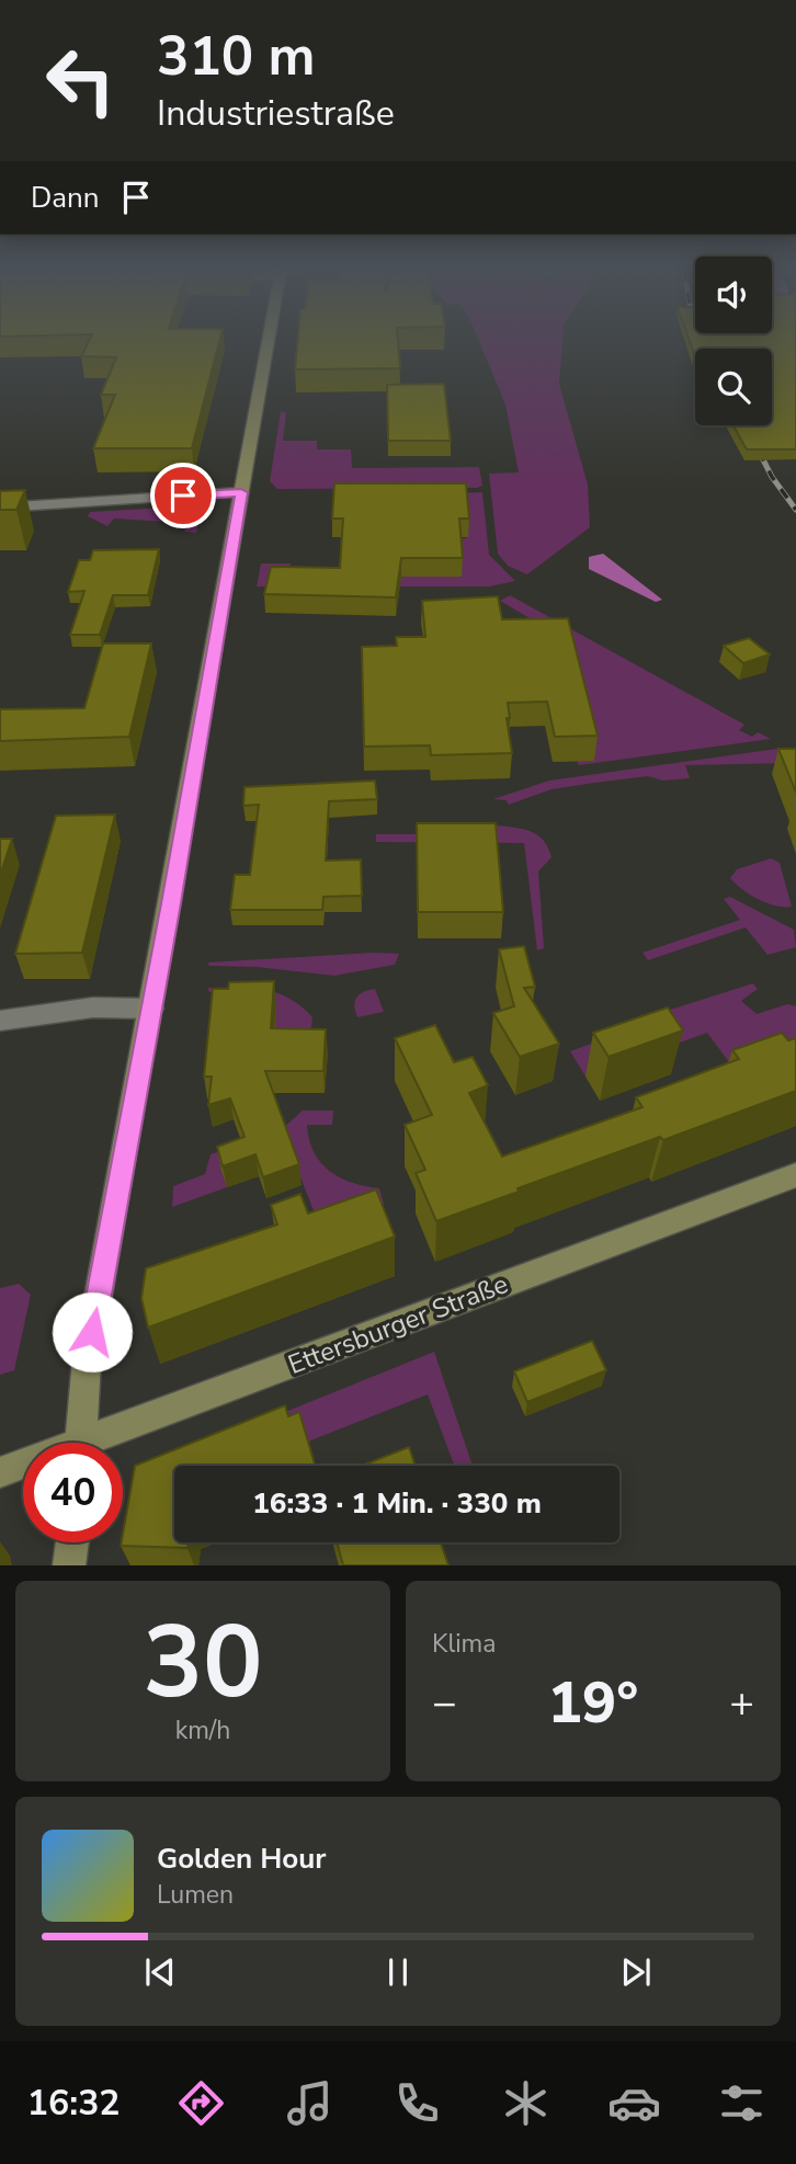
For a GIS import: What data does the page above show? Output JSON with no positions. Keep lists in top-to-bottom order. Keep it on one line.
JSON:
{"streets":{"street":["Ettersburger Straße"]},"page":{"turn":["310 m","Industriestraße"],"then":"Dann","limit":"40","trip":"16:33 · 1 Min. · 330 m","tile":[["30","km/h"],"Klima"],"heat":["−","19°","+"],"song":["Golden Hour","Lumen"],"tabs":"16:32"}}
